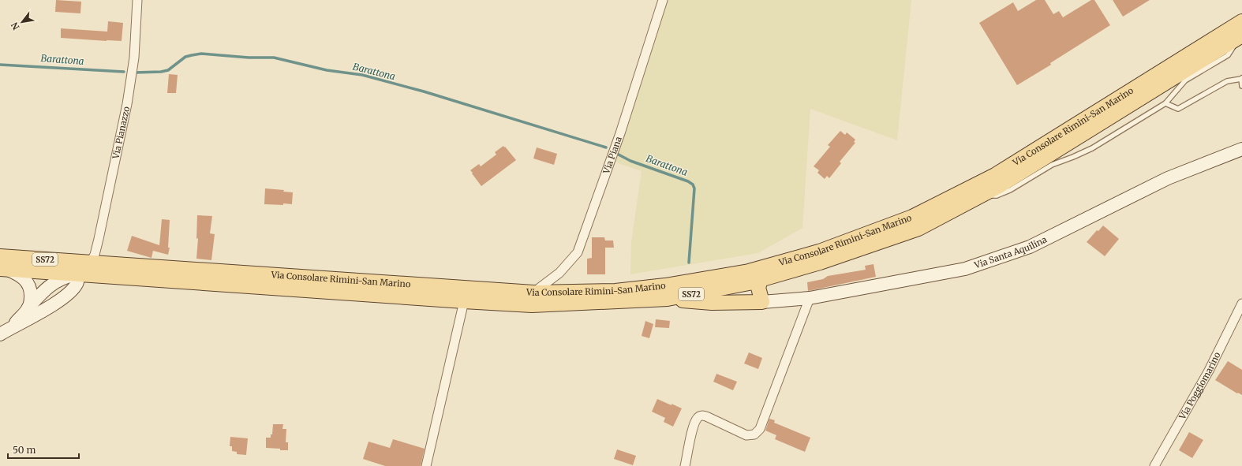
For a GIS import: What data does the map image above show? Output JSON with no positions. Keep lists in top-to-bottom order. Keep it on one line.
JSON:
{"streets":{"main road":["Via Consolare Rimini-San Marino","SS72"],"street":["Via Pianazzo","Via Piana","Via Santa Aquilina","Via Poggiomarino"]},"crossings":[["Via Consolare Rimini-San Marino","Via Pianazzo"],["Via Consolare Rimini-San Marino","Via Piana"],["Via Consolare Rimini-San Marino","Via Santa Aquilina"]],"water":["Barattona"],"scale_bar":"50 m","north":"bottom left"}
